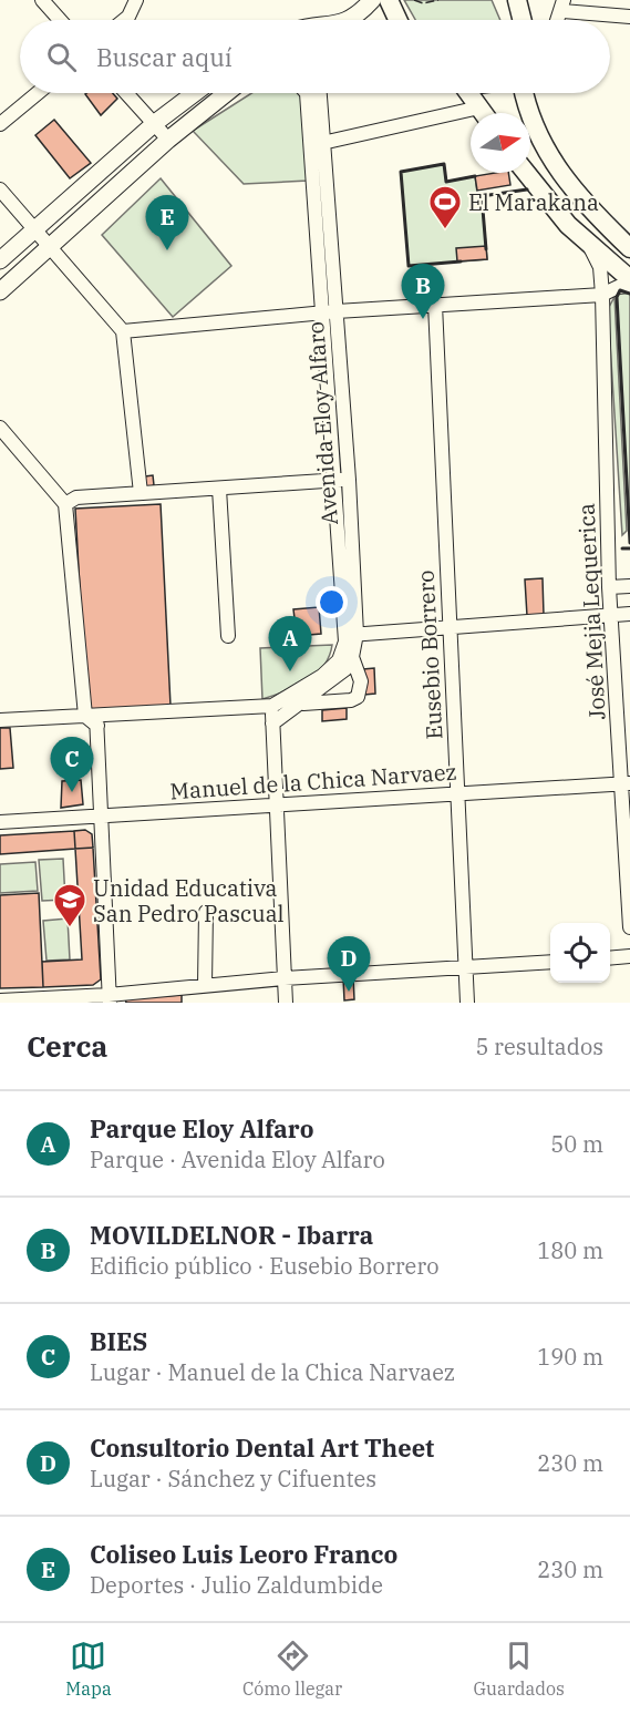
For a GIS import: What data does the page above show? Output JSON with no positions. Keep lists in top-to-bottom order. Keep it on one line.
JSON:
{"streets":{"street":["Avenida Eloy Alfaro","José Mejia Lequerica","Eusebio Borrero","Manuel de la Chica Narvaez"]},"crossings":[["José Mejia Lequerica","Manuel de la Chica Narvaez"],["Eusebio Borrero","Manuel de la Chica Narvaez"]],"places":{"sports":["El Marakana"],"school or university":["Unidad Educativa San Pedro Pascual"]},"north":"right","page":{"search":"Buscar aquí","pins":["E","B","A","C","D"],"heading":["Cerca","5 resultados"],"list":[{"mark":"A","name":"Parque Eloy Alfaro","note":"Parque · Avenida Eloy Alfaro","value":"50 m"},{"mark":"B","name":"MOVILDELNOR - Ibarra","note":"Edificio público · Eusebio Borrero","value":"180 m"},{"mark":"C","name":"BIES","note":"Lugar · Manuel de la Chica Narvaez","value":"190 m"},{"mark":"D","name":"Consultorio Dental Art Theet","note":"Lugar · Sánchez y Cifuentes","value":"230 m"},{"mark":"E","name":"Coliseo Luis Leoro Franco","note":"Deportes · Julio Zaldumbide","value":"230 m"}],"nav":["Mapa","Cómo llegar","Guardados"]}}
